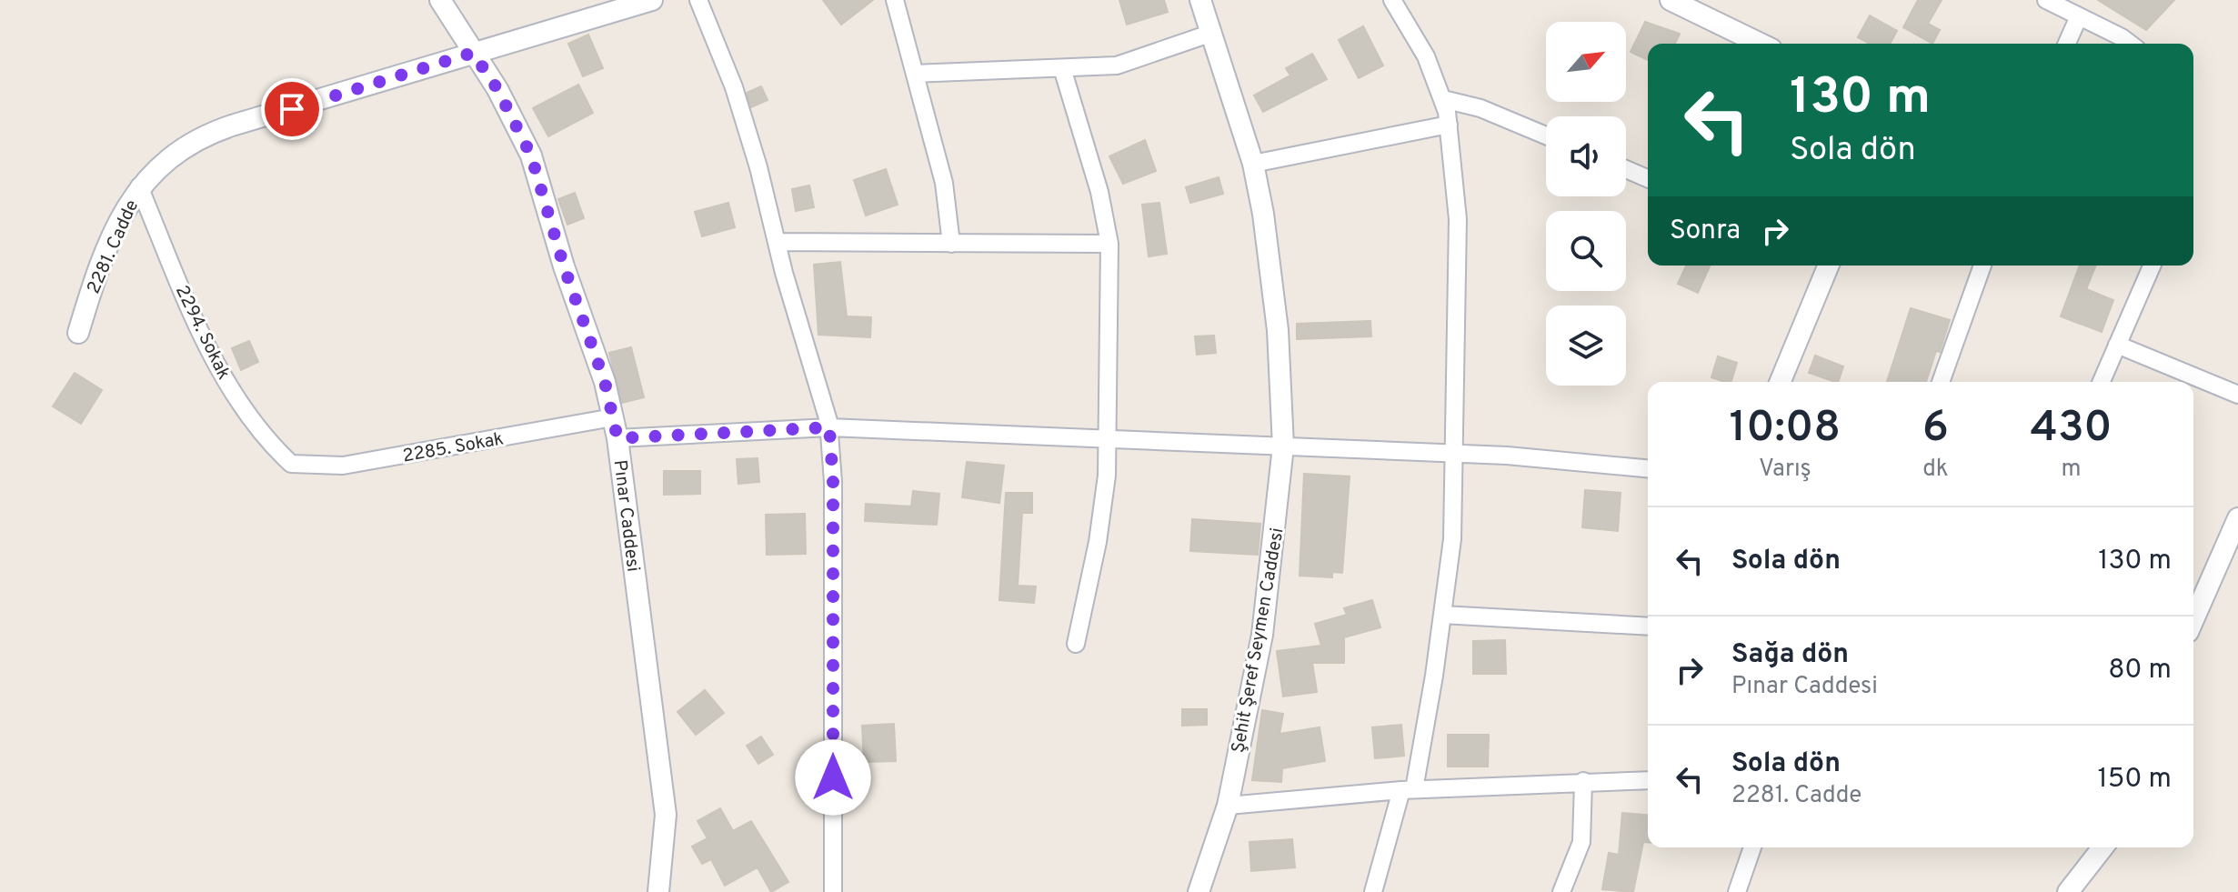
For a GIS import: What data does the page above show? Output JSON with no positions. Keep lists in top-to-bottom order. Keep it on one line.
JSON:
{"streets":{"street":["2281. Cadde","2294. Sokak","2285. Sokak","Pınar Caddesi","Şehit Şeref Seymen Caddesi"]},"crossings":[["2281. Cadde","2294. Sokak"],["2281. Cadde","Pınar Caddesi"],["2294. Sokak","2285. Sokak"],["2285. Sokak","Pınar Caddesi"]],"north":"top right","page":{"turn":["130 m","Sola dön"],"then":"Sonra","eta":["10:08","Varış","6","dk","430","m"],"list":[{"name":"Sola dön","value":"130 m"},{"name":"Sağa dön","note":"Pınar Caddesi","value":"80 m"},{"name":"Sola dön","note":"2281. Cadde","value":"150 m"}]}}
